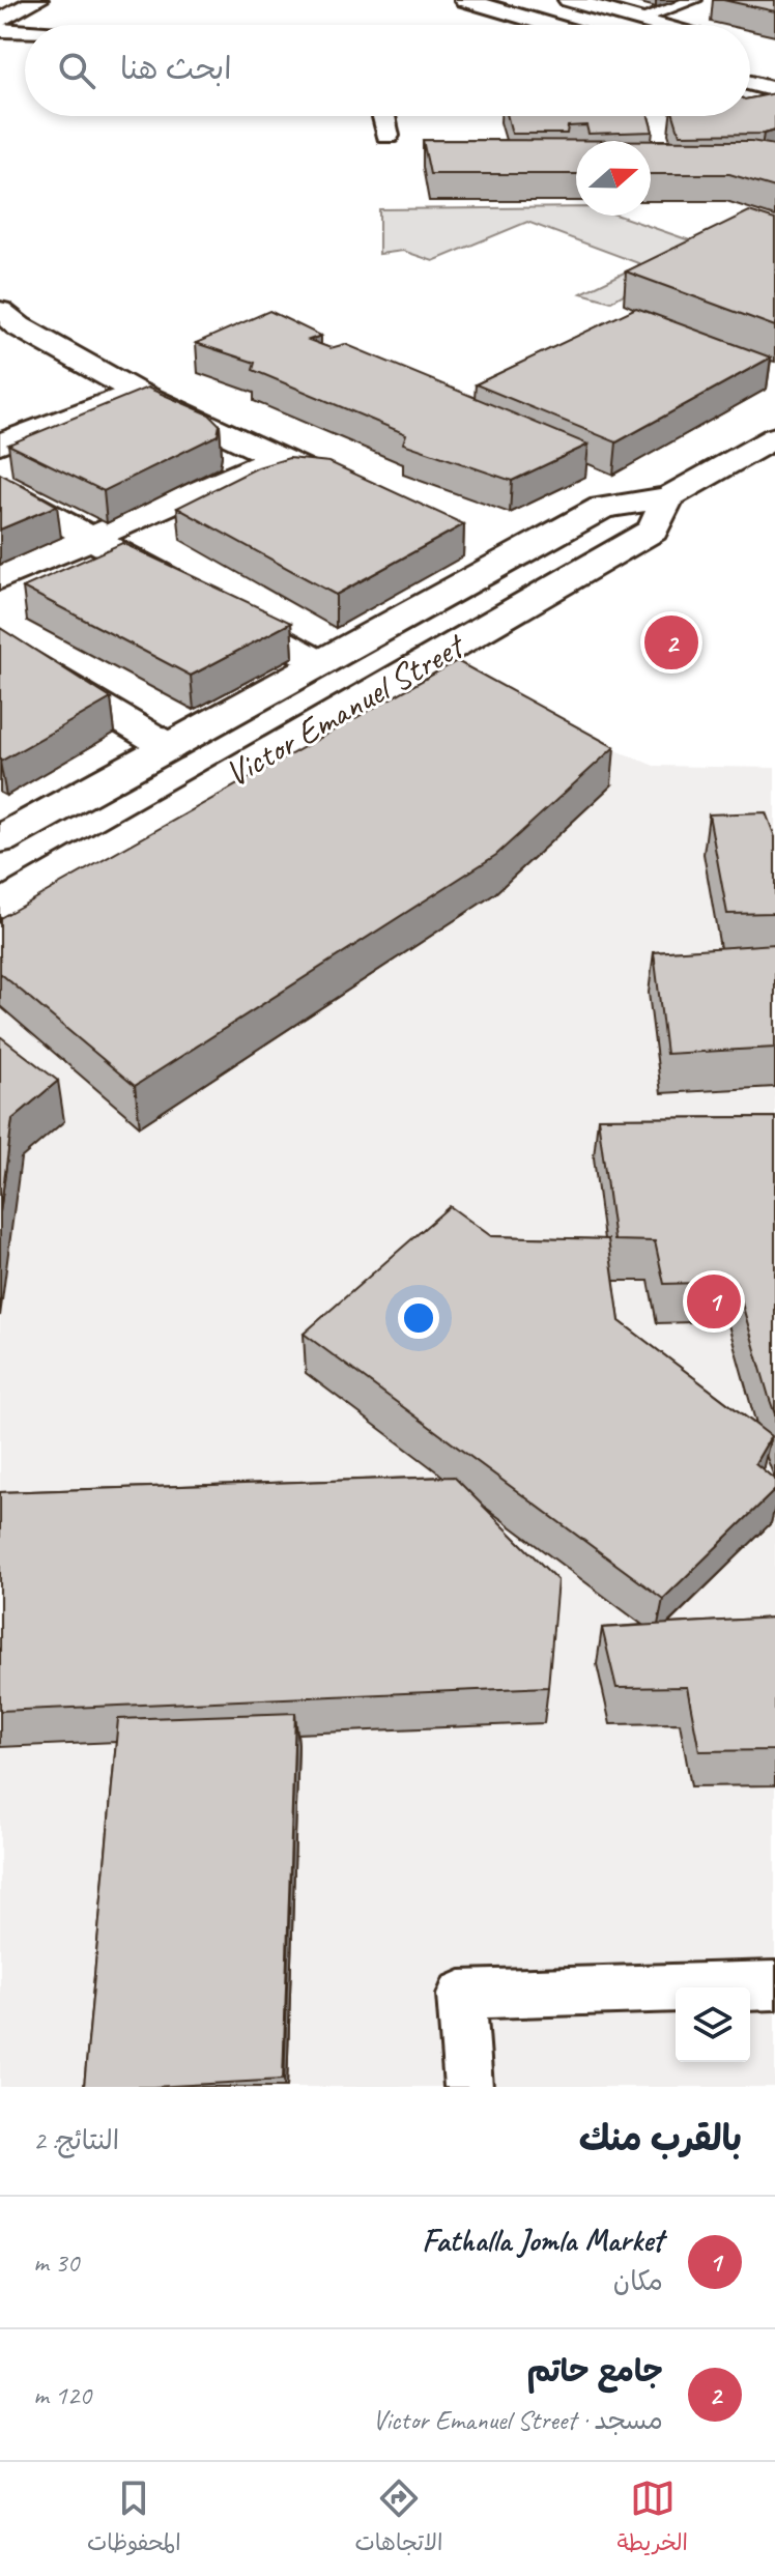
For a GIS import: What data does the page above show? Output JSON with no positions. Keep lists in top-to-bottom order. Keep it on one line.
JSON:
{"streets":{"main road":["Victor Emanuel Street"]},"north":"right","page":{"search":"ابحث هنا","pins":["2","1"],"heading":["بالقرب منك","النتائج: 2"],"list":[{"mark":"1","name":"Fathalla Jomla Market","note":"مكان","value":"30 m"},{"mark":"2","name":"جامع حاتم","note":"مسجد · Victor Emanuel Street","value":"120 m"}],"nav":["الخريطة","الاتجاهات","المحفوظات"]}}
